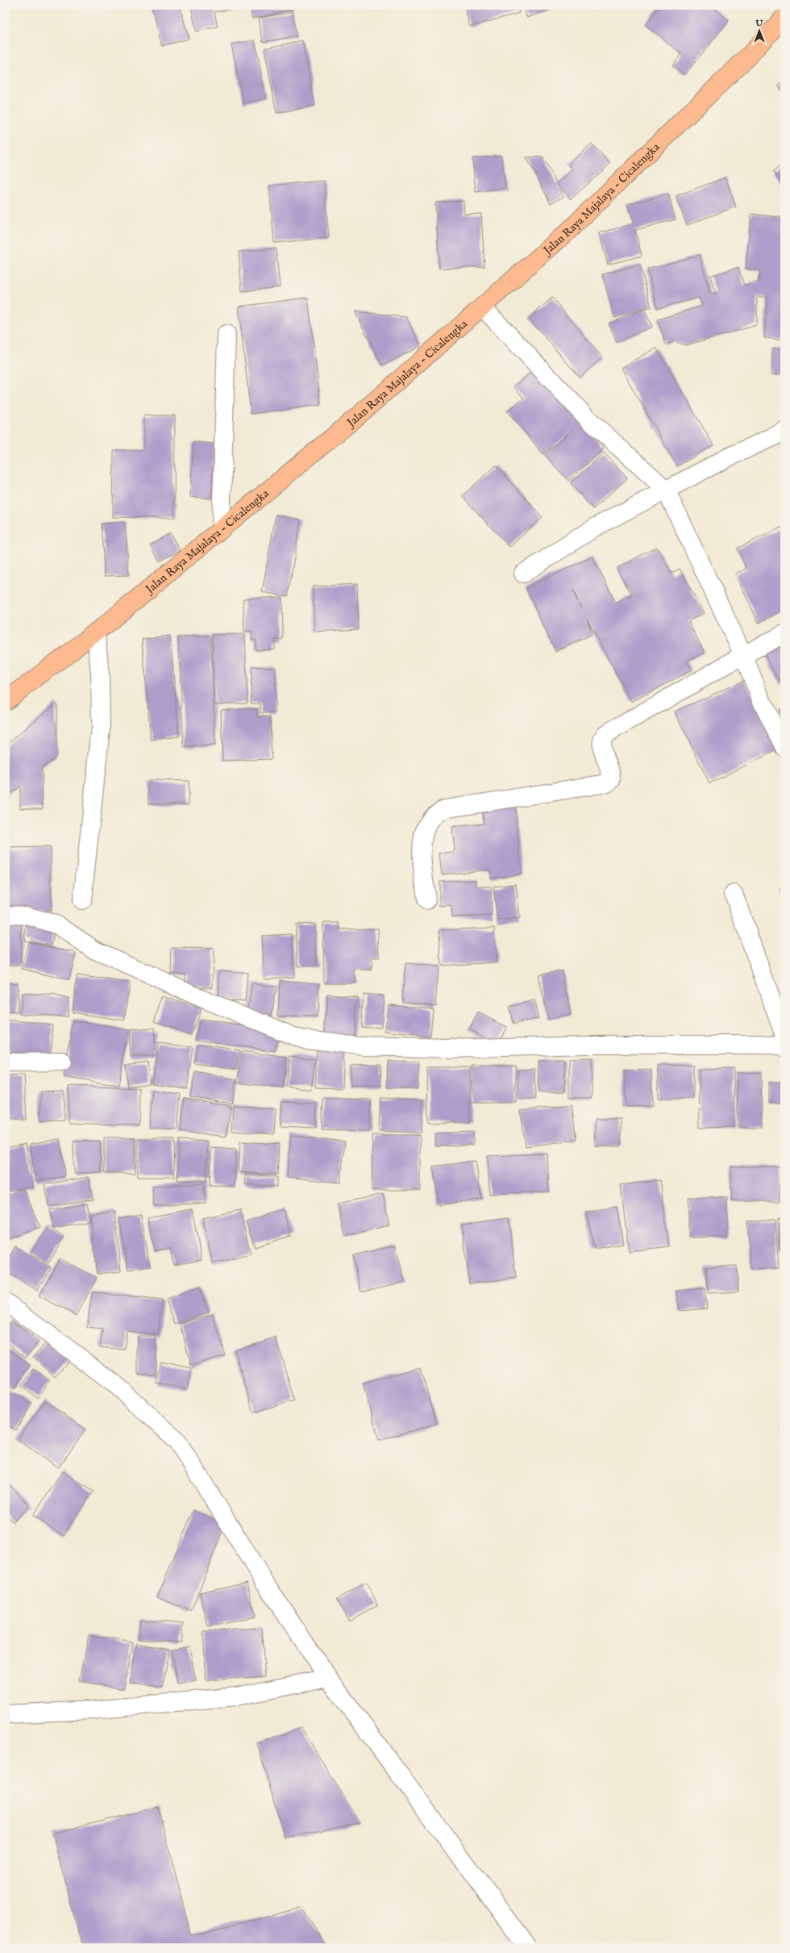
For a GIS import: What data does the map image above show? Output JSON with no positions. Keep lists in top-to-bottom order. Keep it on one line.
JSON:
{"streets":{"main road":["Jalan Raya Majalaya - Cicalengka"]},"north":"top"}
